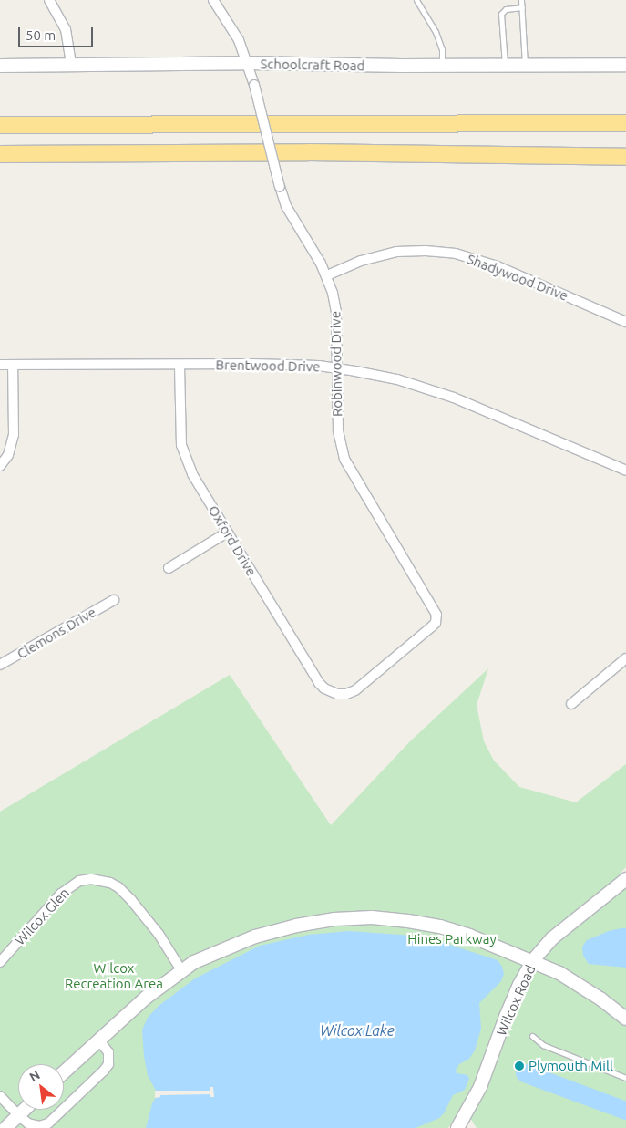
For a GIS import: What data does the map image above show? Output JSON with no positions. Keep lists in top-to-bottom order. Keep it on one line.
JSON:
{"streets":{"street":["Schoolcraft Road","Shadywood Drive","Robinwood Drive","Brentwood Drive","Oxford Drive","Clemons Drive","Wilcox Glen","Wilcox Road"]},"crossings":[["Schoolcraft Road","Robinwood Drive"],["Shadywood Drive","Robinwood Drive"],["Robinwood Drive","Brentwood Drive"],["Robinwood Drive","Oxford Drive"],["Brentwood Drive","Oxford Drive"]],"water":["Wilcox Lake"],"parks":["Hines Parkway","Wilcox Recreation Area"],"places":["Plymouth Mill"],"scale_bar":"50 m","north":"top left"}
